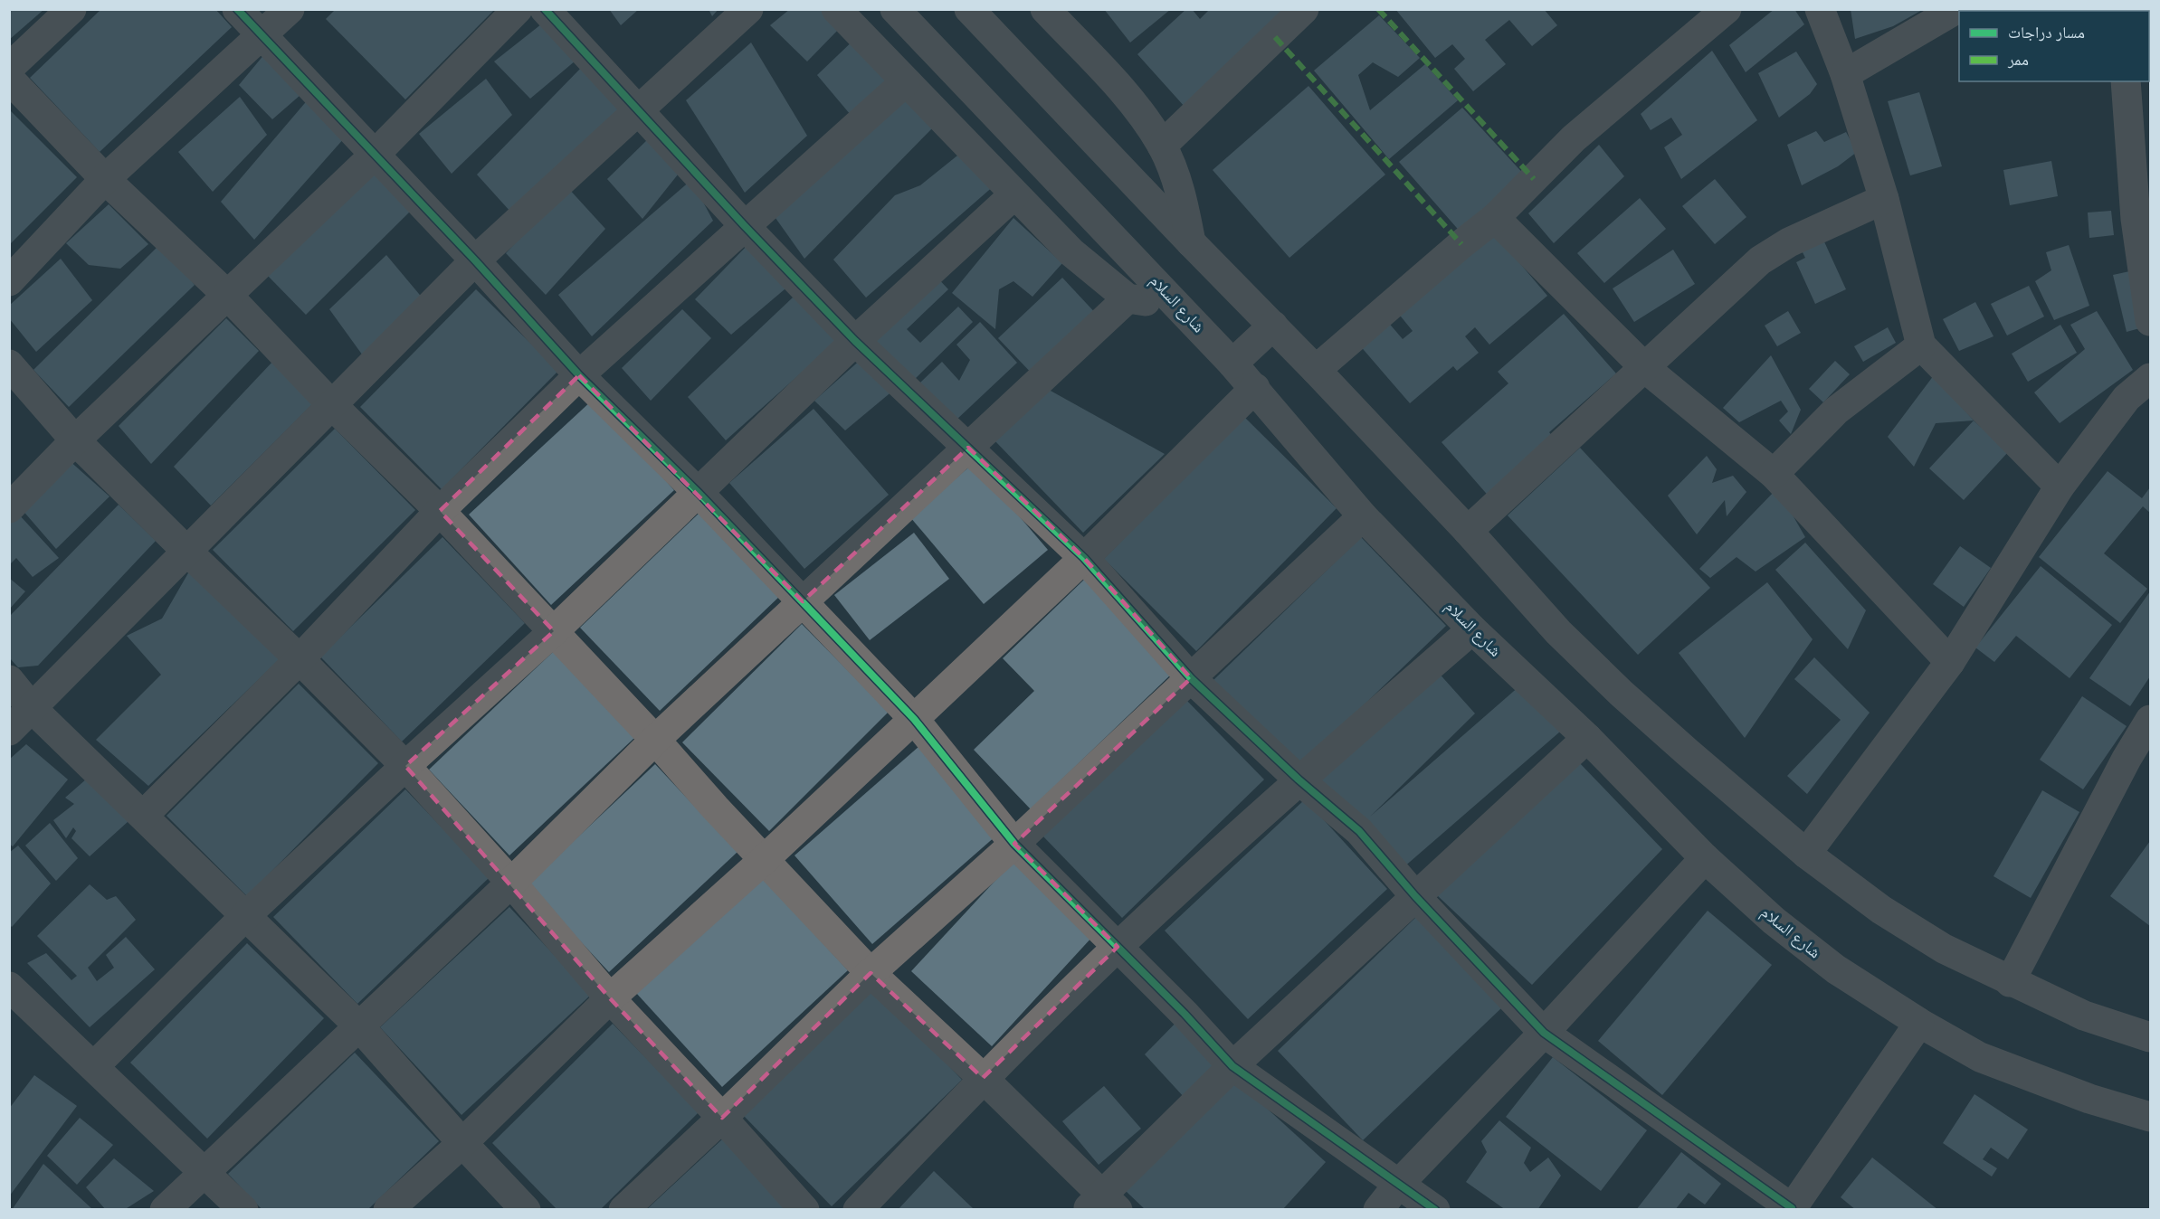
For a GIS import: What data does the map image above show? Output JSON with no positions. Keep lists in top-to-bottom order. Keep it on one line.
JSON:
{"streets":{"street":["شارع السلام"]},"legend":["مسار دراجات","ممر"]}
